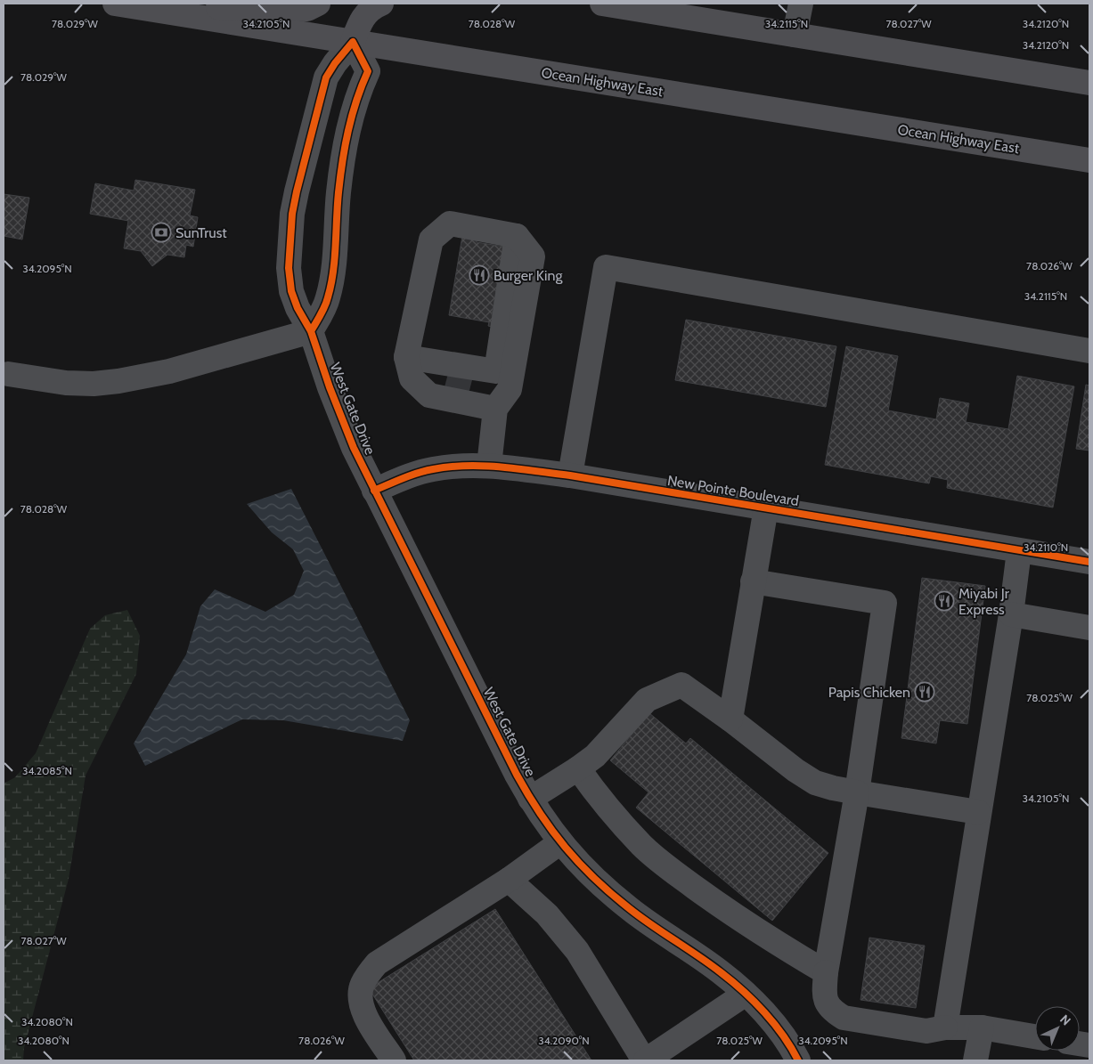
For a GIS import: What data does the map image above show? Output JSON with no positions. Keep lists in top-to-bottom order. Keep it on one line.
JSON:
{"streets":{"highway":["Ocean Highway East"],"street":["West Gate Drive","New Pointe Boulevard"]},"crossings":[["Ocean Highway East","West Gate Drive"],["West Gate Drive","New Pointe Boulevard"]],"places":{"bank":["SunTrust"],"restaurant":["Burger King","Miyabi Jr Express","Papis Chicken"]},"north":"top right","coordinates":["34.2120°N","34.2105°N","34.2115°N","78.029°W","78.028°W","78.027°W","78.026°W","34.2095°N","34.2110°N","78.025°W","34.2085°N","34.2080°N","34.2090°N"]}
